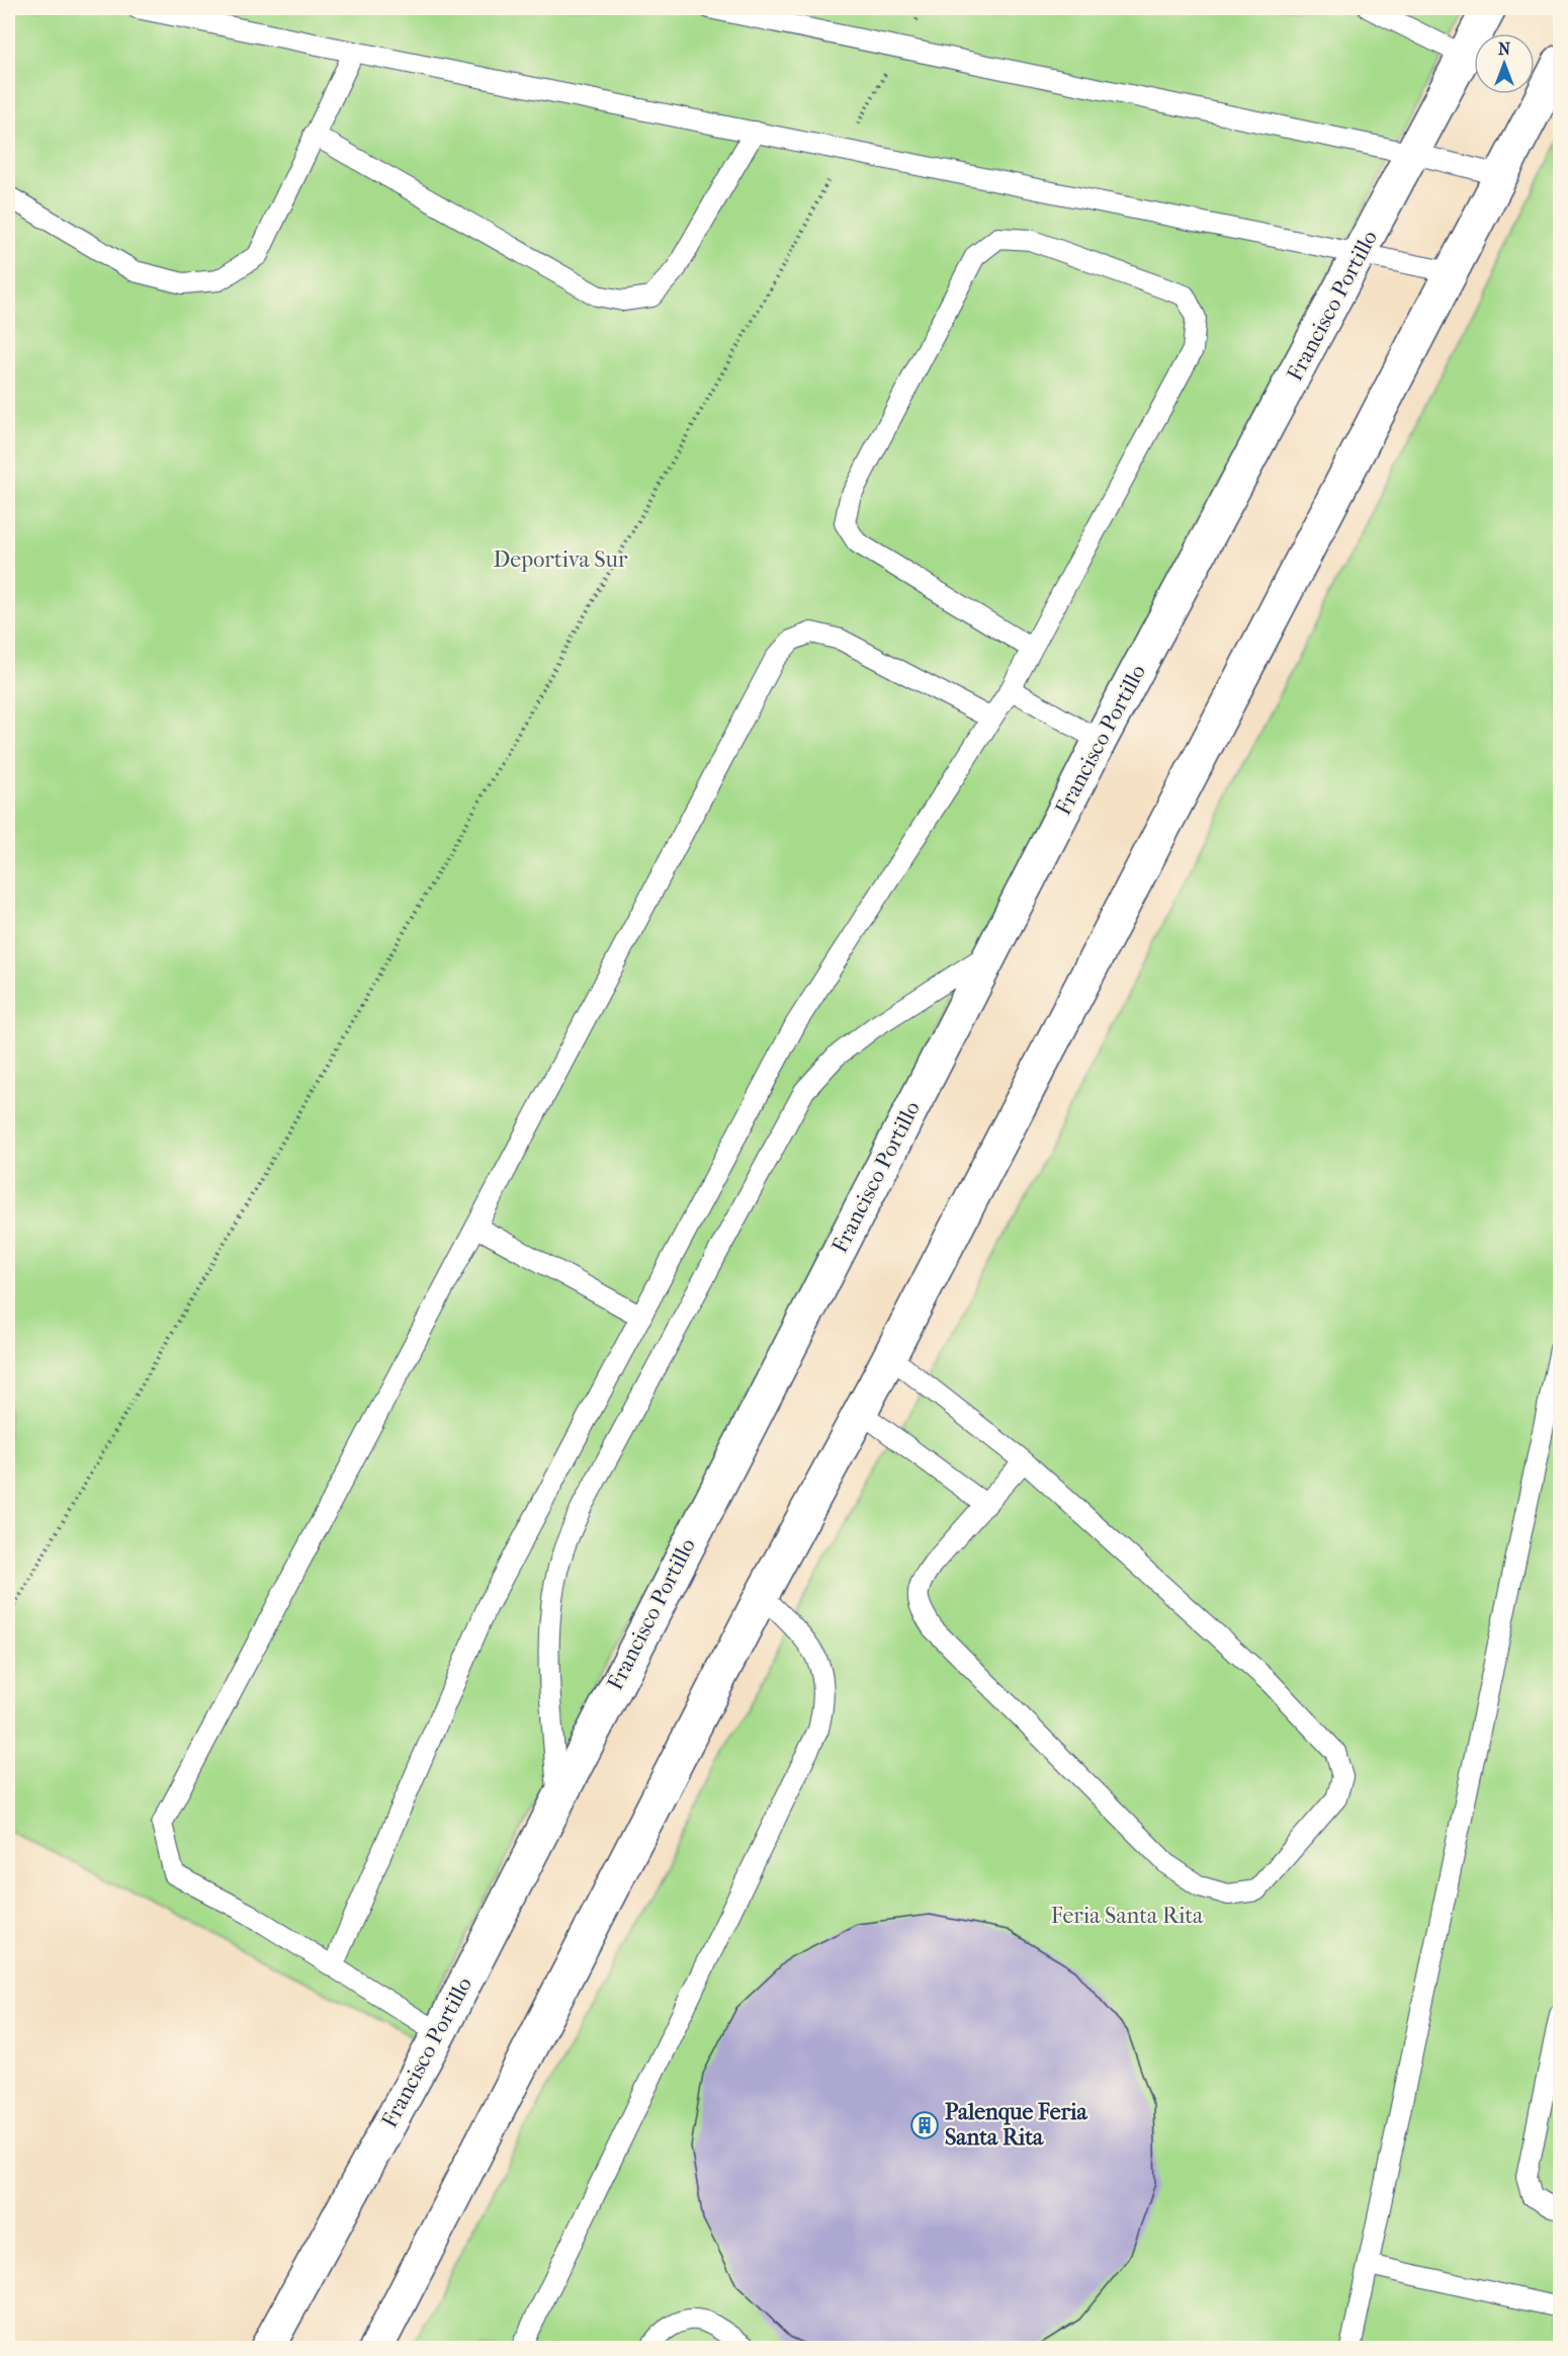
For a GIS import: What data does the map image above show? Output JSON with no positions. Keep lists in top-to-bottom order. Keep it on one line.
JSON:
{"streets":{"main road":["Francisco Portillo"]},"parks":["Deportiva Sur","Feria Santa Rita"],"places":{"building":["Palenque Feria Santa Rita"]},"north":"top"}
